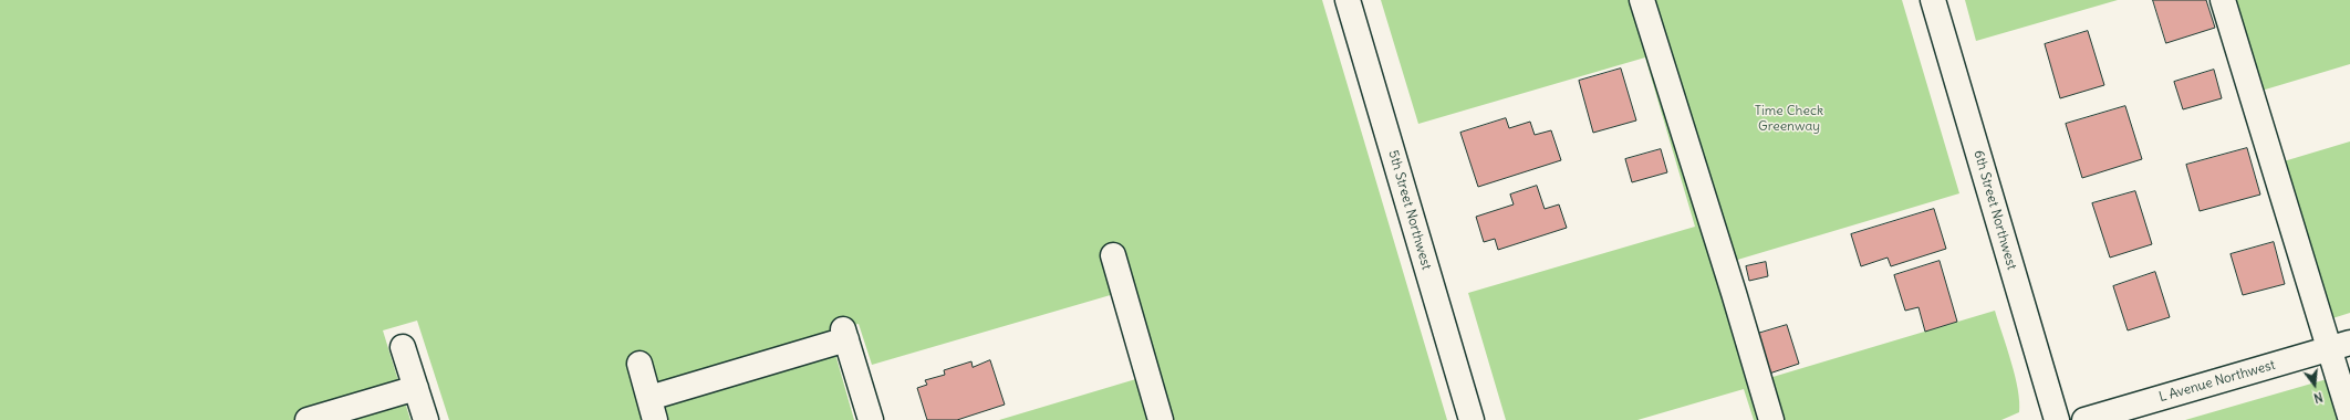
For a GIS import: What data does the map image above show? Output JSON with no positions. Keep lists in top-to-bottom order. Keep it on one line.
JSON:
{"streets":{"street":["5th Street Northwest","6th Street Northwest","L Avenue Northwest"]},"parks":["Time Check Greenway"],"north":"bottom"}
